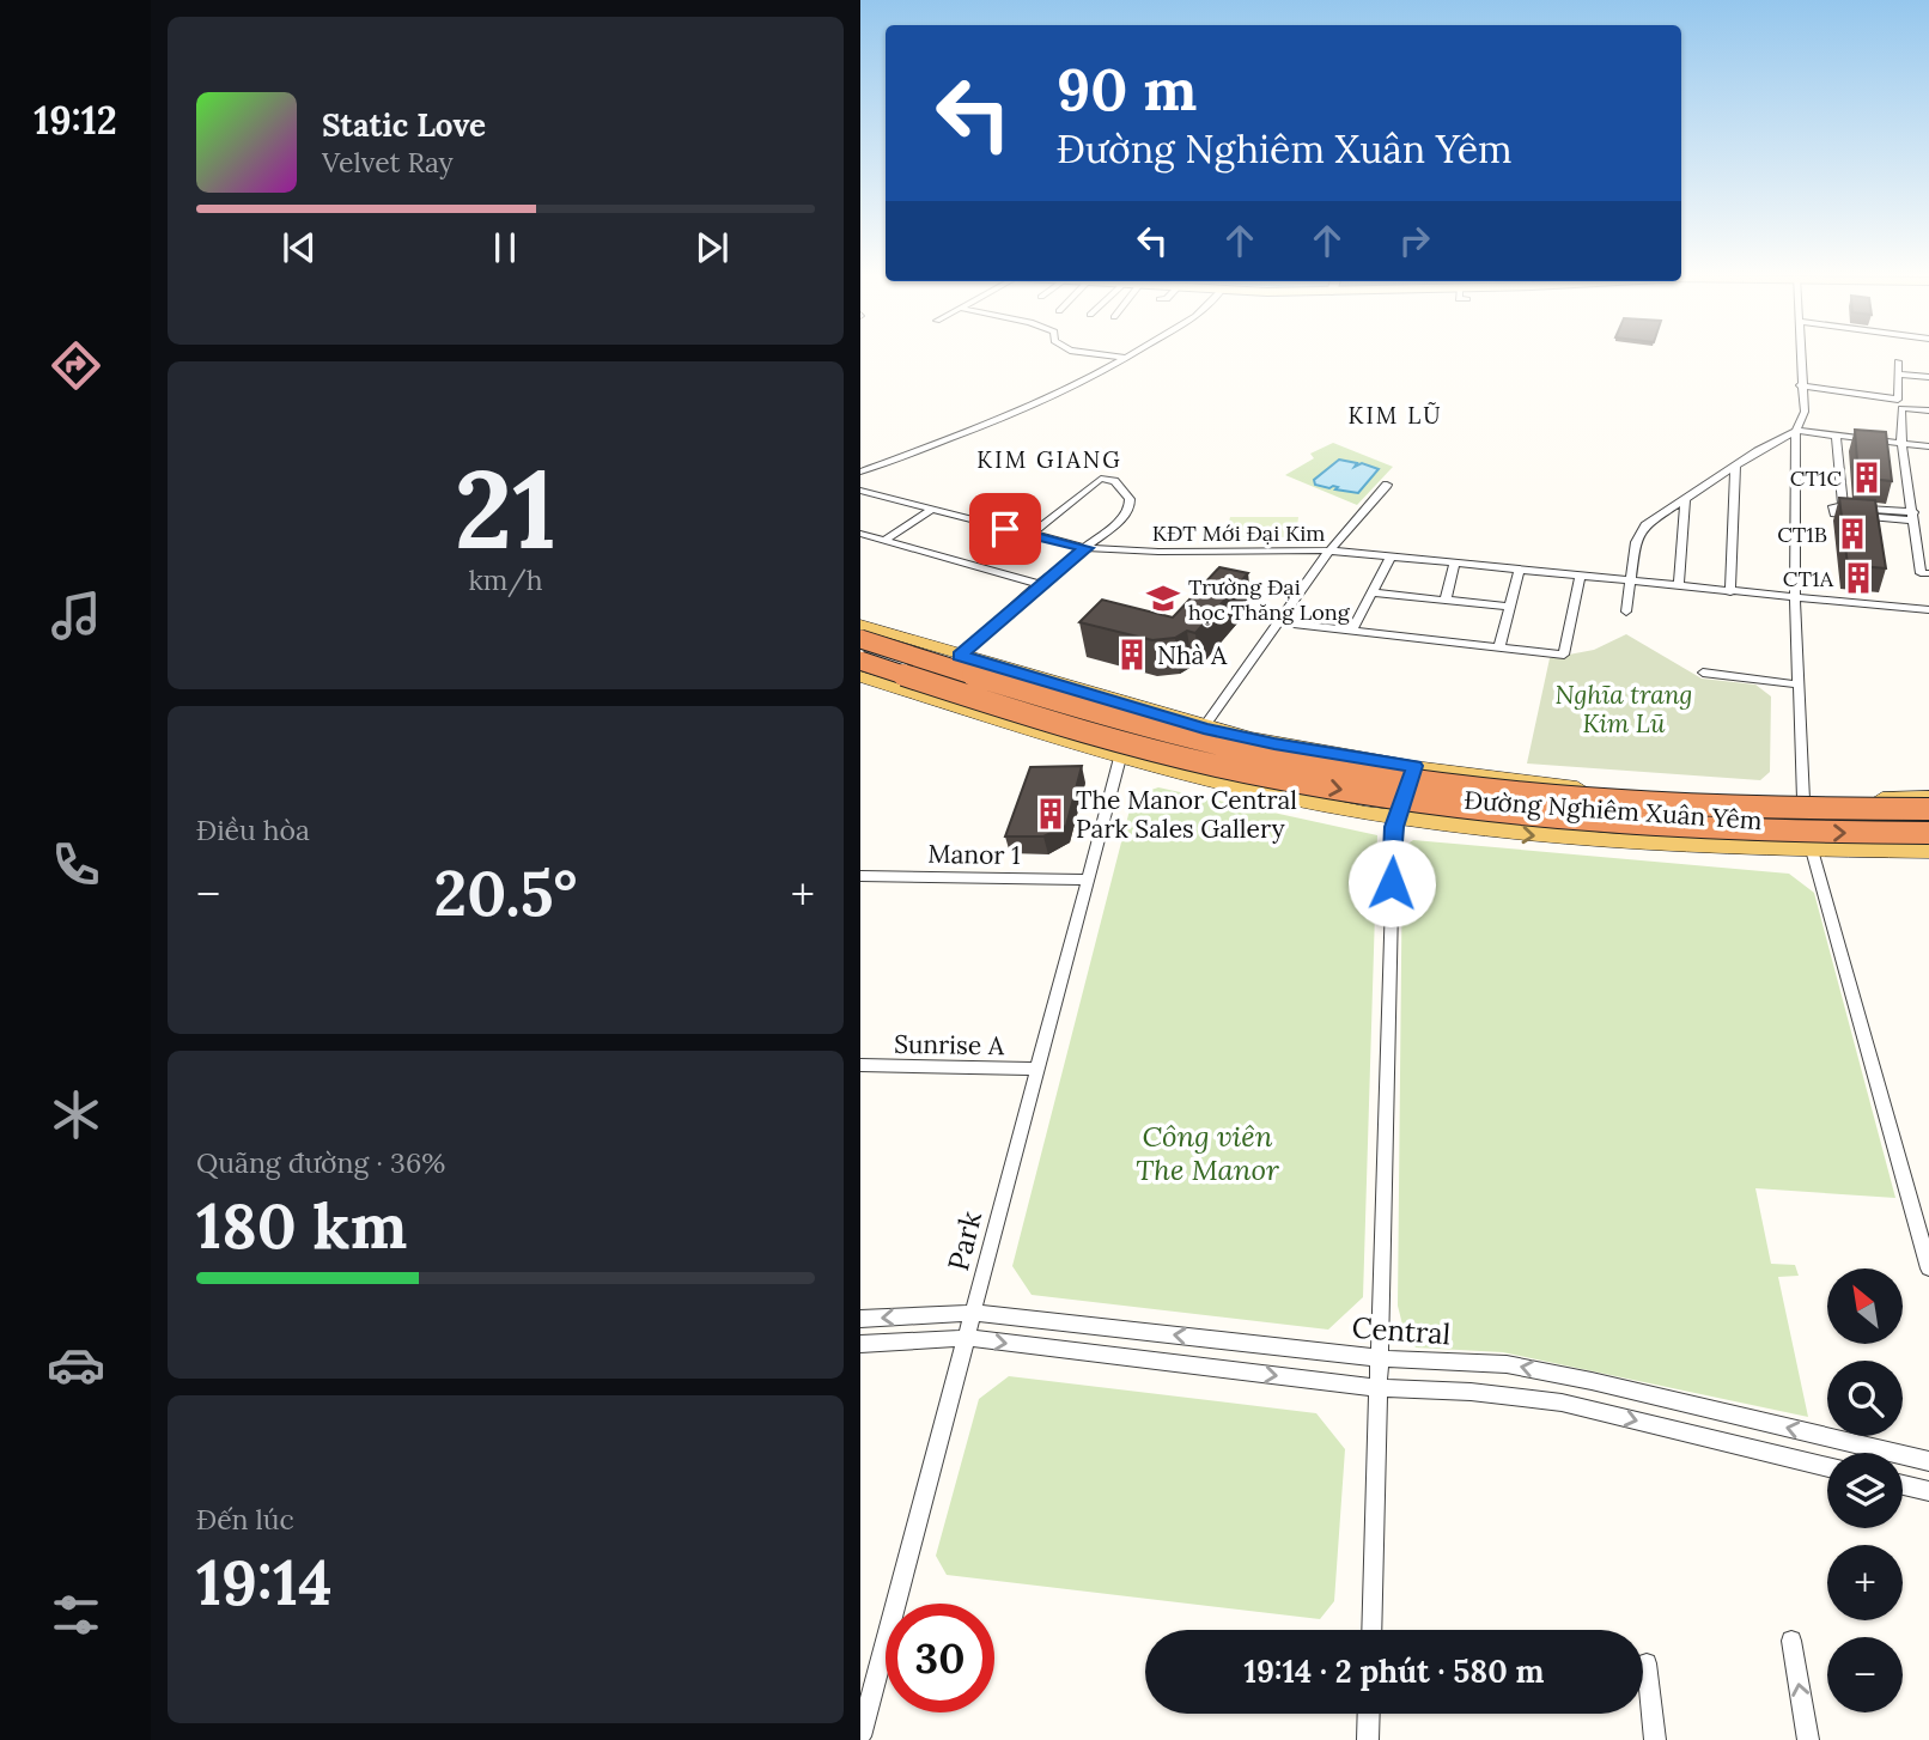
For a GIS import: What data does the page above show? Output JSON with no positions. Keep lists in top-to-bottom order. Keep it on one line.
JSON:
{"streets":{"main road":["Đường Nghiêm Xuân Yêm"],"street":["KĐT Mới Đại Kim","Manor 1","Sunrise A","Park","Central"]},"crossings":[["Đường Nghiêm Xuân Yêm","Park"],["Manor 1","Park"],["Sunrise A","Park"],["Park","Central"]],"districts":["KIM LŨ","KIM GIANG"],"parks":["Nghĩa trang Kim Lũ","Công viên The Manor"],"places":{"building":["CT1C","CT1B","CT1A","Nhà A","The Manor Central Park Sales Gallery"],"school or university":["Trường Đại học Thăng Long"]},"north":"top left","page":{"tabs":"19:12","turn":["90 m","Đường Nghiêm Xuân Yêm"],"song":["Static Love","Velvet Ray"],"tile":[["21","km/h"],"Điều hòa",["Quãng đường · 36%","180 km"],["Đến lúc","19:14"]],"heat":["−","20.5°","+"],"map_buttons":["+","−"],"limit":"30","trip":"19:14 · 2 phút · 580 m"}}
